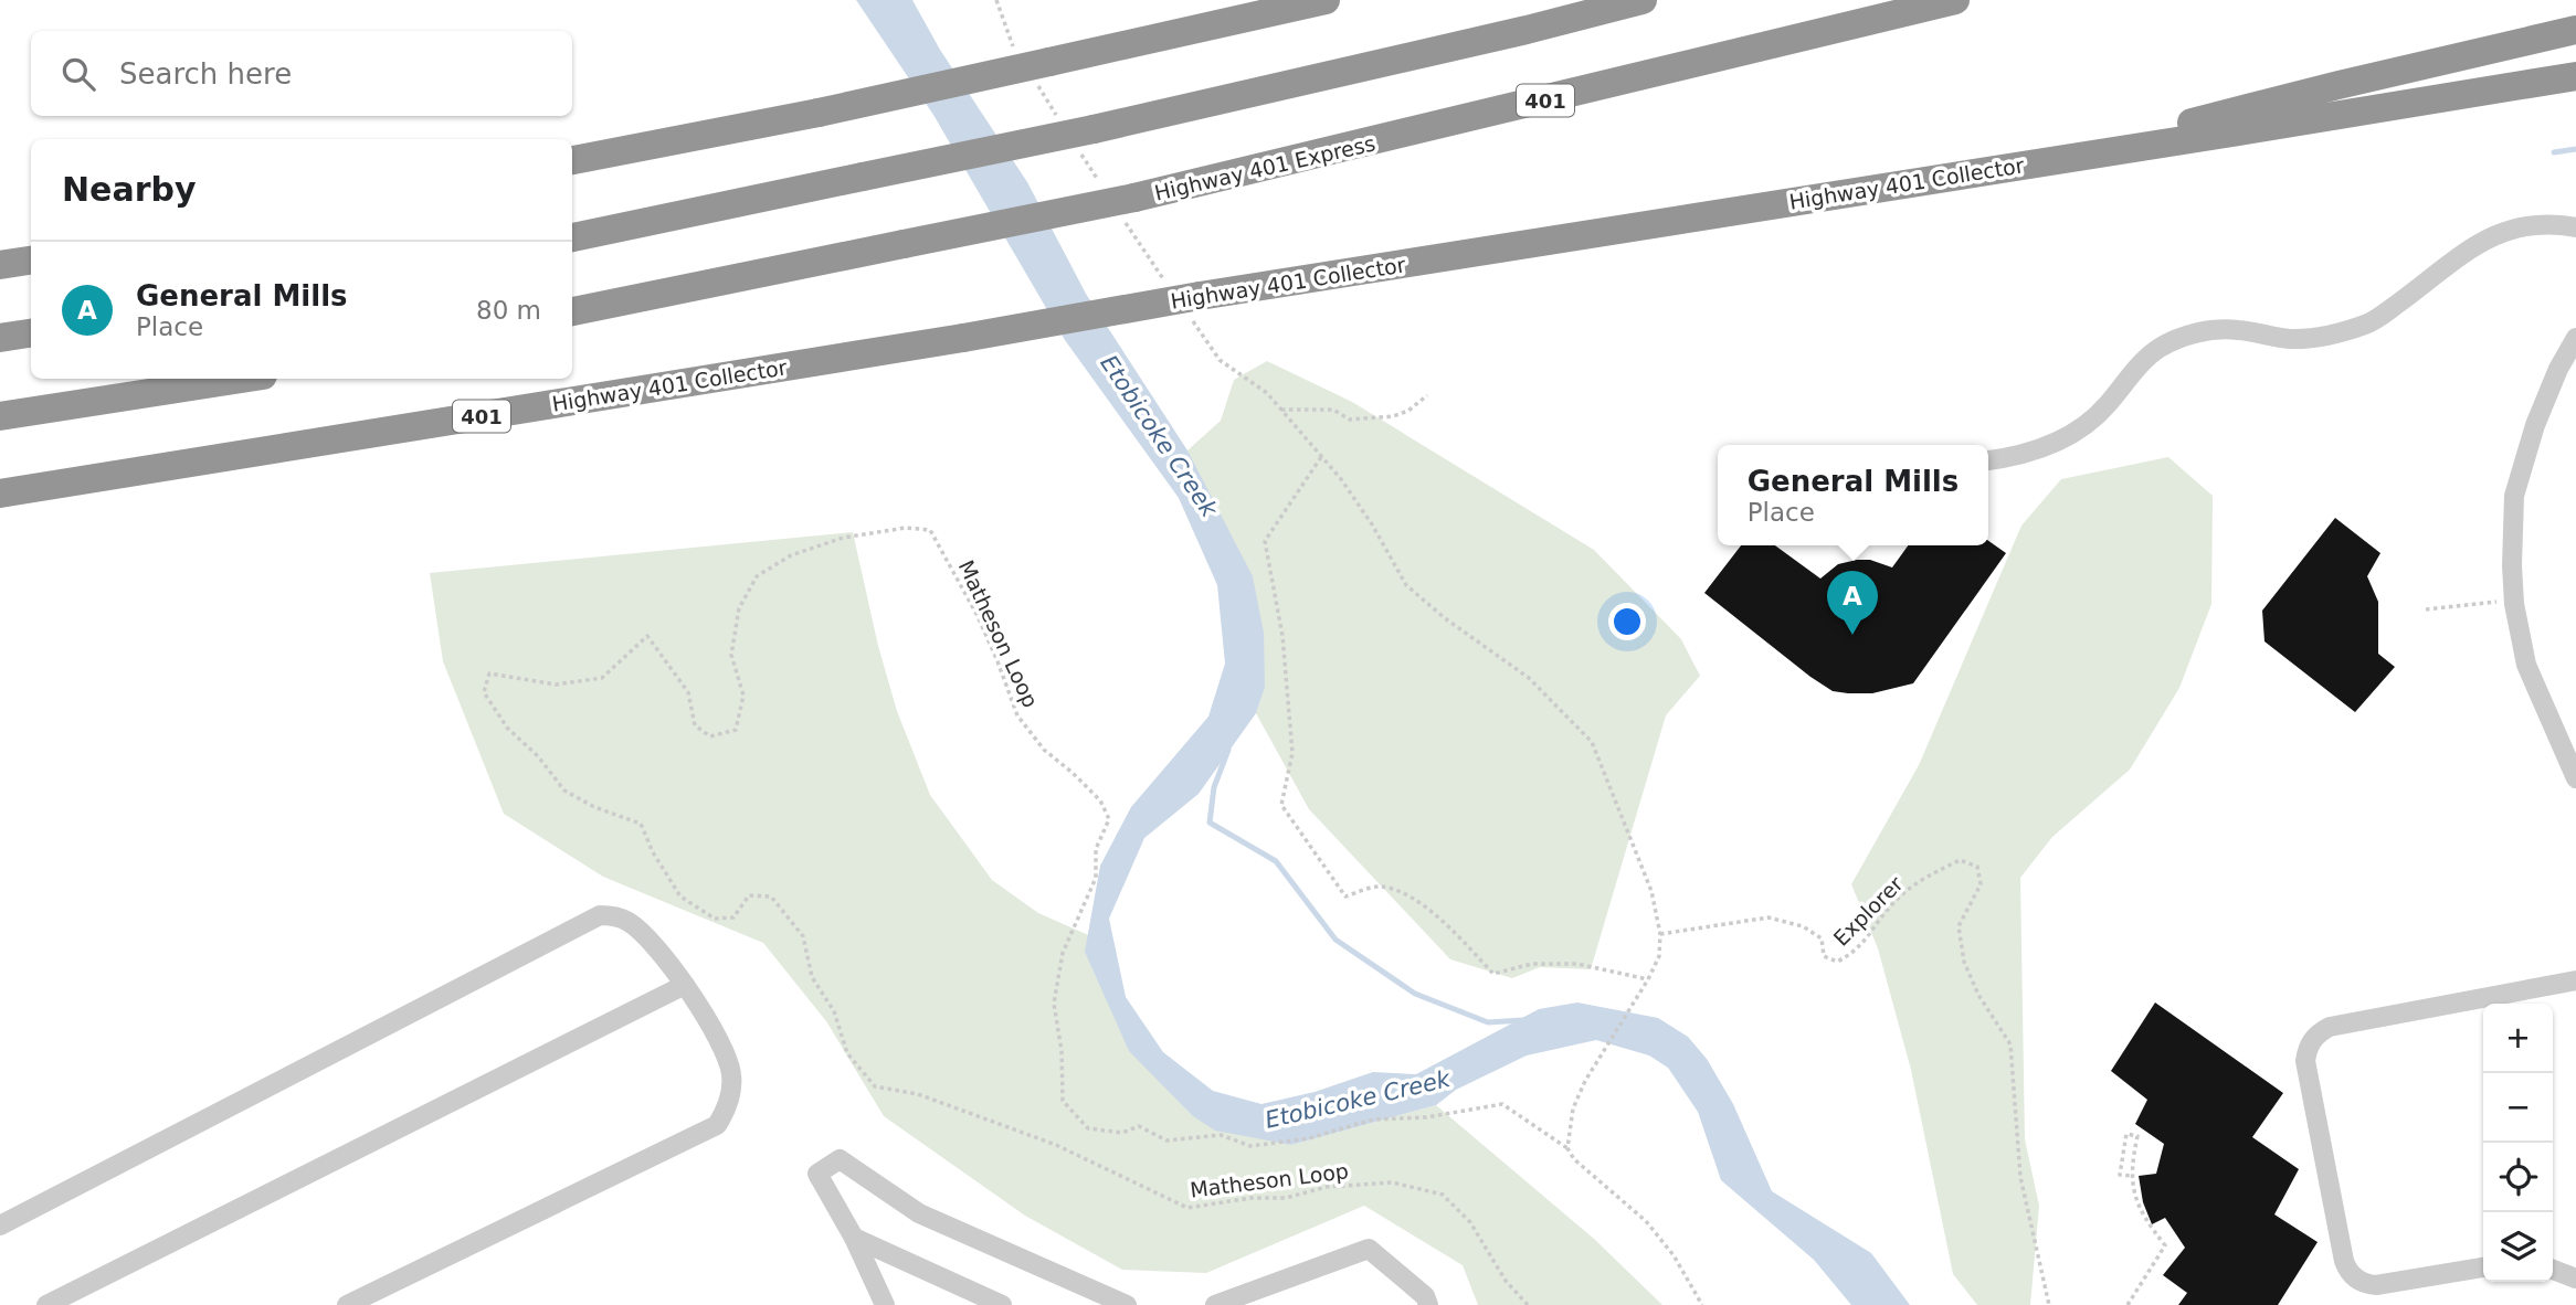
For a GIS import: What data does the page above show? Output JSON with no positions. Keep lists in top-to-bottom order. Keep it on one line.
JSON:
{"streets":{"highway":["401","Highway 401 Express","Highway 401 Collector"],"path":["Matheson Loop","Explorer"]},"water":["Etobicoke Creek"],"page":{"search":"Search here","heading":"Nearby","list":[{"mark":"A","name":"General Mills","note":"Place","value":"80 m"}],"popup":["General Mills","Place"],"pins":"A","map_buttons":["+","−"]}}
